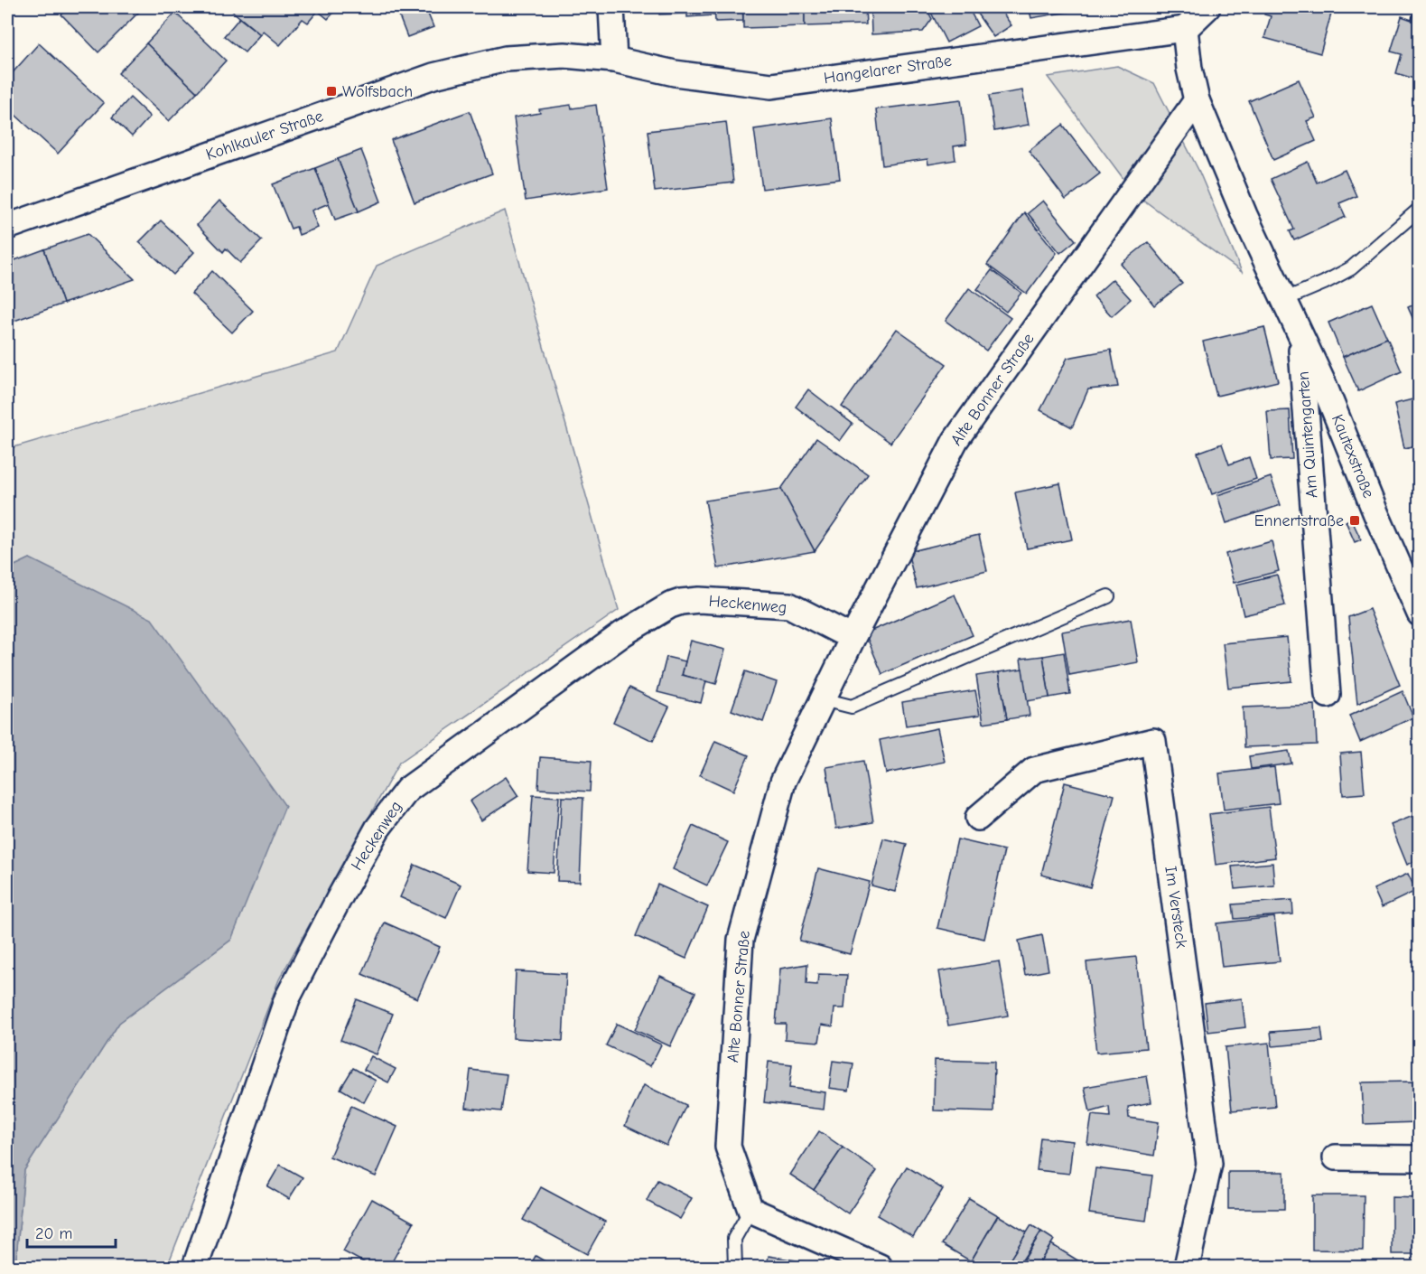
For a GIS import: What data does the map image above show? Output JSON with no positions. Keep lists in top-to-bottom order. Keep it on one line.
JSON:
{"streets":{"street":["Hangelarer Straße","Kohlkauler Straße","Alte Bonner Straße","Am Quintengarten","Kautexstraße","Heckenweg","Im Versteck"]},"crossings":[["Hangelarer Straße","Kohlkauler Straße"],["Hangelarer Straße","Kautexstraße"],["Alte Bonner Straße","Kautexstraße"],["Alte Bonner Straße","Heckenweg"],["Am Quintengarten","Kautexstraße"]],"places":{"transit":["Wolfsbach","Ennertstraße"]},"scale_bar":"20 m"}
